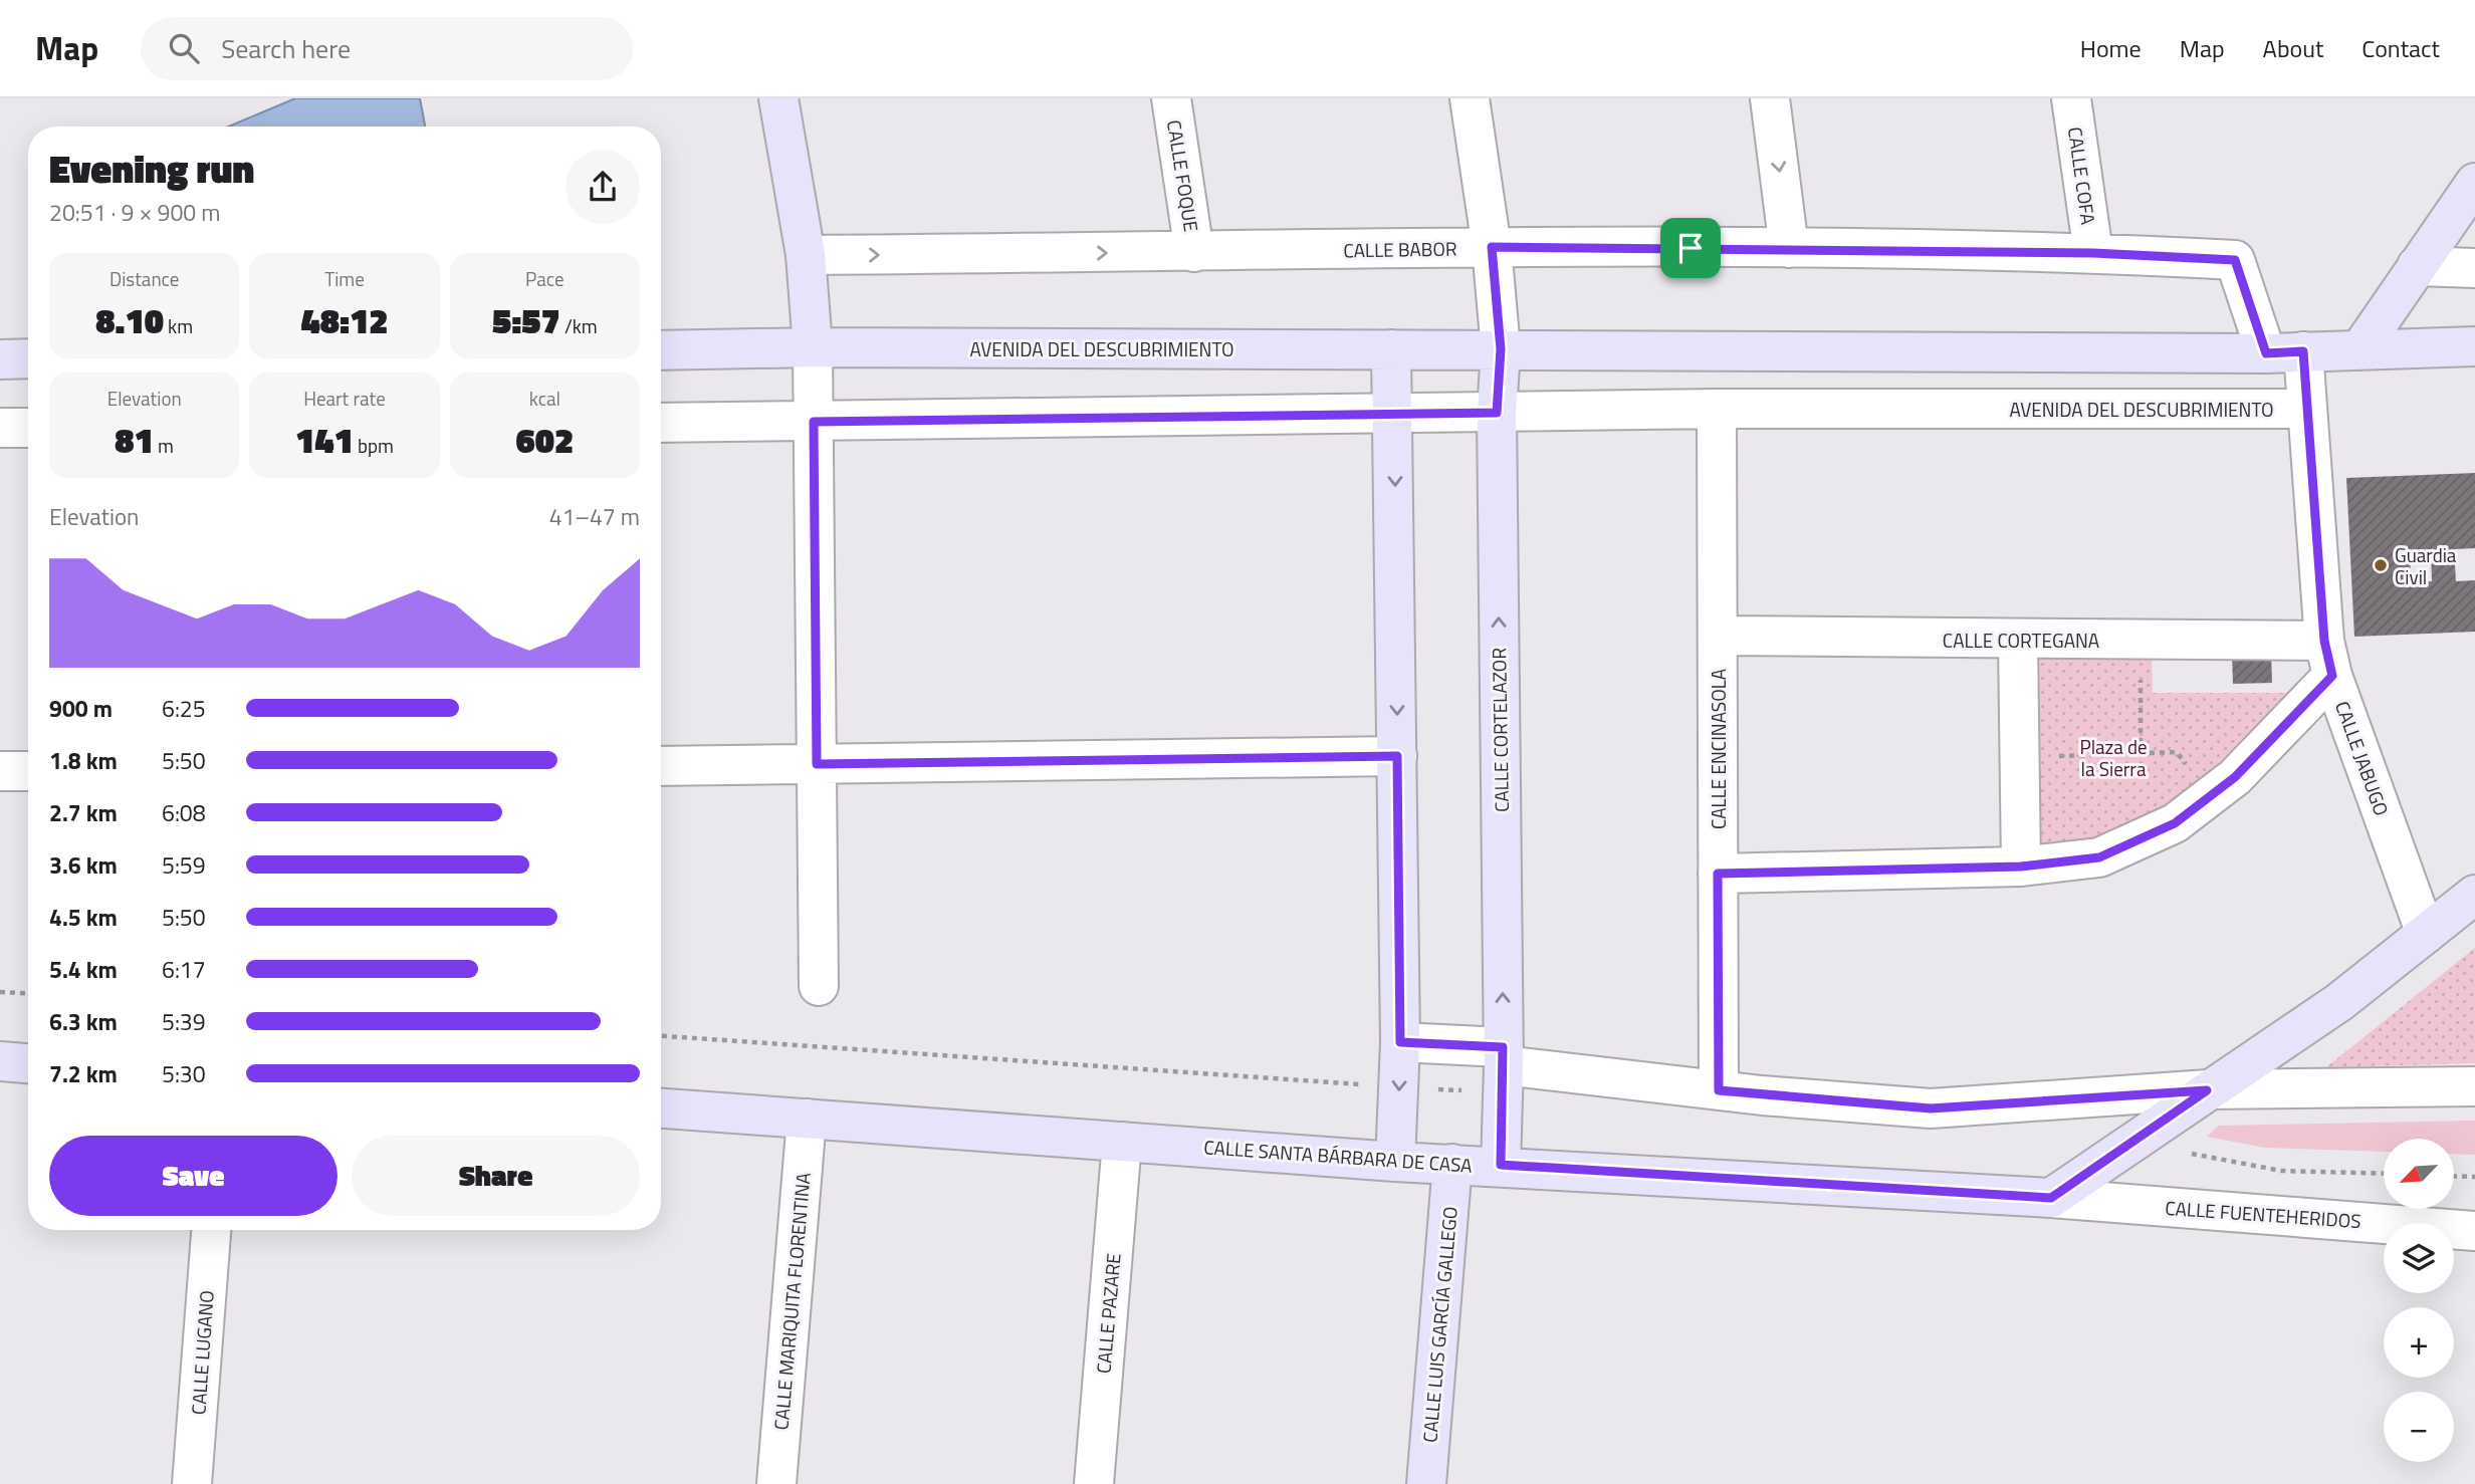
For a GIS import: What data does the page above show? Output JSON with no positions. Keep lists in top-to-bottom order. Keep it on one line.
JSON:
{"streets":{"street":["CALLE FOQUE","CALLE COFA","CALLE BABOR","AVENIDA DEL DESCUBRIMIENTO","CALLE CORTEGANA","CALLE CORTELAZOR","CALLE ENCINASOLA","CALLE JABUGO","CALLE SANTA BÁRBARA DE CASA","CALLE FUENTEHERIDOS","CALLE MARIQUITA FLORENTINA","CALLE PAZARE","CALLE LUIS GARCÍA GALLEGO","CALLE LUGANO"]},"crossings":[["CALLE FOQUE","CALLE BABOR"],["CALLE COFA","CALLE BABOR"],["CALLE BABOR","AVENIDA DEL DESCUBRIMIENTO"],["AVENIDA DEL DESCUBRIMIENTO","CALLE CORTELAZOR"],["AVENIDA DEL DESCUBRIMIENTO","CALLE ENCINASOLA"],["AVENIDA DEL DESCUBRIMIENTO","CALLE JABUGO"],["CALLE CORTEGANA","CALLE ENCINASOLA"],["CALLE CORTEGANA","CALLE JABUGO"],["CALLE CORTELAZOR","CALLE SANTA BÁRBARA DE CASA"],["CALLE SANTA BÁRBARA DE CASA","CALLE FUENTEHERIDOS"],["CALLE SANTA BÁRBARA DE CASA","CALLE MARIQUITA FLORENTINA"],["CALLE SANTA BÁRBARA DE CASA","CALLE PAZARE"],["CALLE SANTA BÁRBARA DE CASA","CALLE LUIS GARCÍA GALLEGO"]],"parks":["Plaza de la Sierra"],"places":["Guardia Civil"],"north":"bottom left","page":{"header":"Map","search":"Search here","nav":["Home","Map","About","Contact"],"heading":["Evening run","20:51 · 9 × 900 m"],"stats":[["Distance","8.10 km"],["Time","48:12"],["Pace","5:57 /km"],["Elevation","81 m"],["Heart rate","141 bpm"],["kcal","602"]],"chart":["Elevation","41–47 m"],"list":[{"name":"900 m","note":"6:25"},{"name":"1.8 km","note":"5:50"},{"name":"2.7 km","note":"6:08"},{"name":"3.6 km","note":"5:59"},{"name":"4.5 km","note":"5:50"},{"name":"5.4 km","note":"6:17"},{"name":"6.3 km","note":"5:39"},{"name":"7.2 km","note":"5:30"}],"buttons":["Save","Share"],"map_buttons":["+","−"]}}
